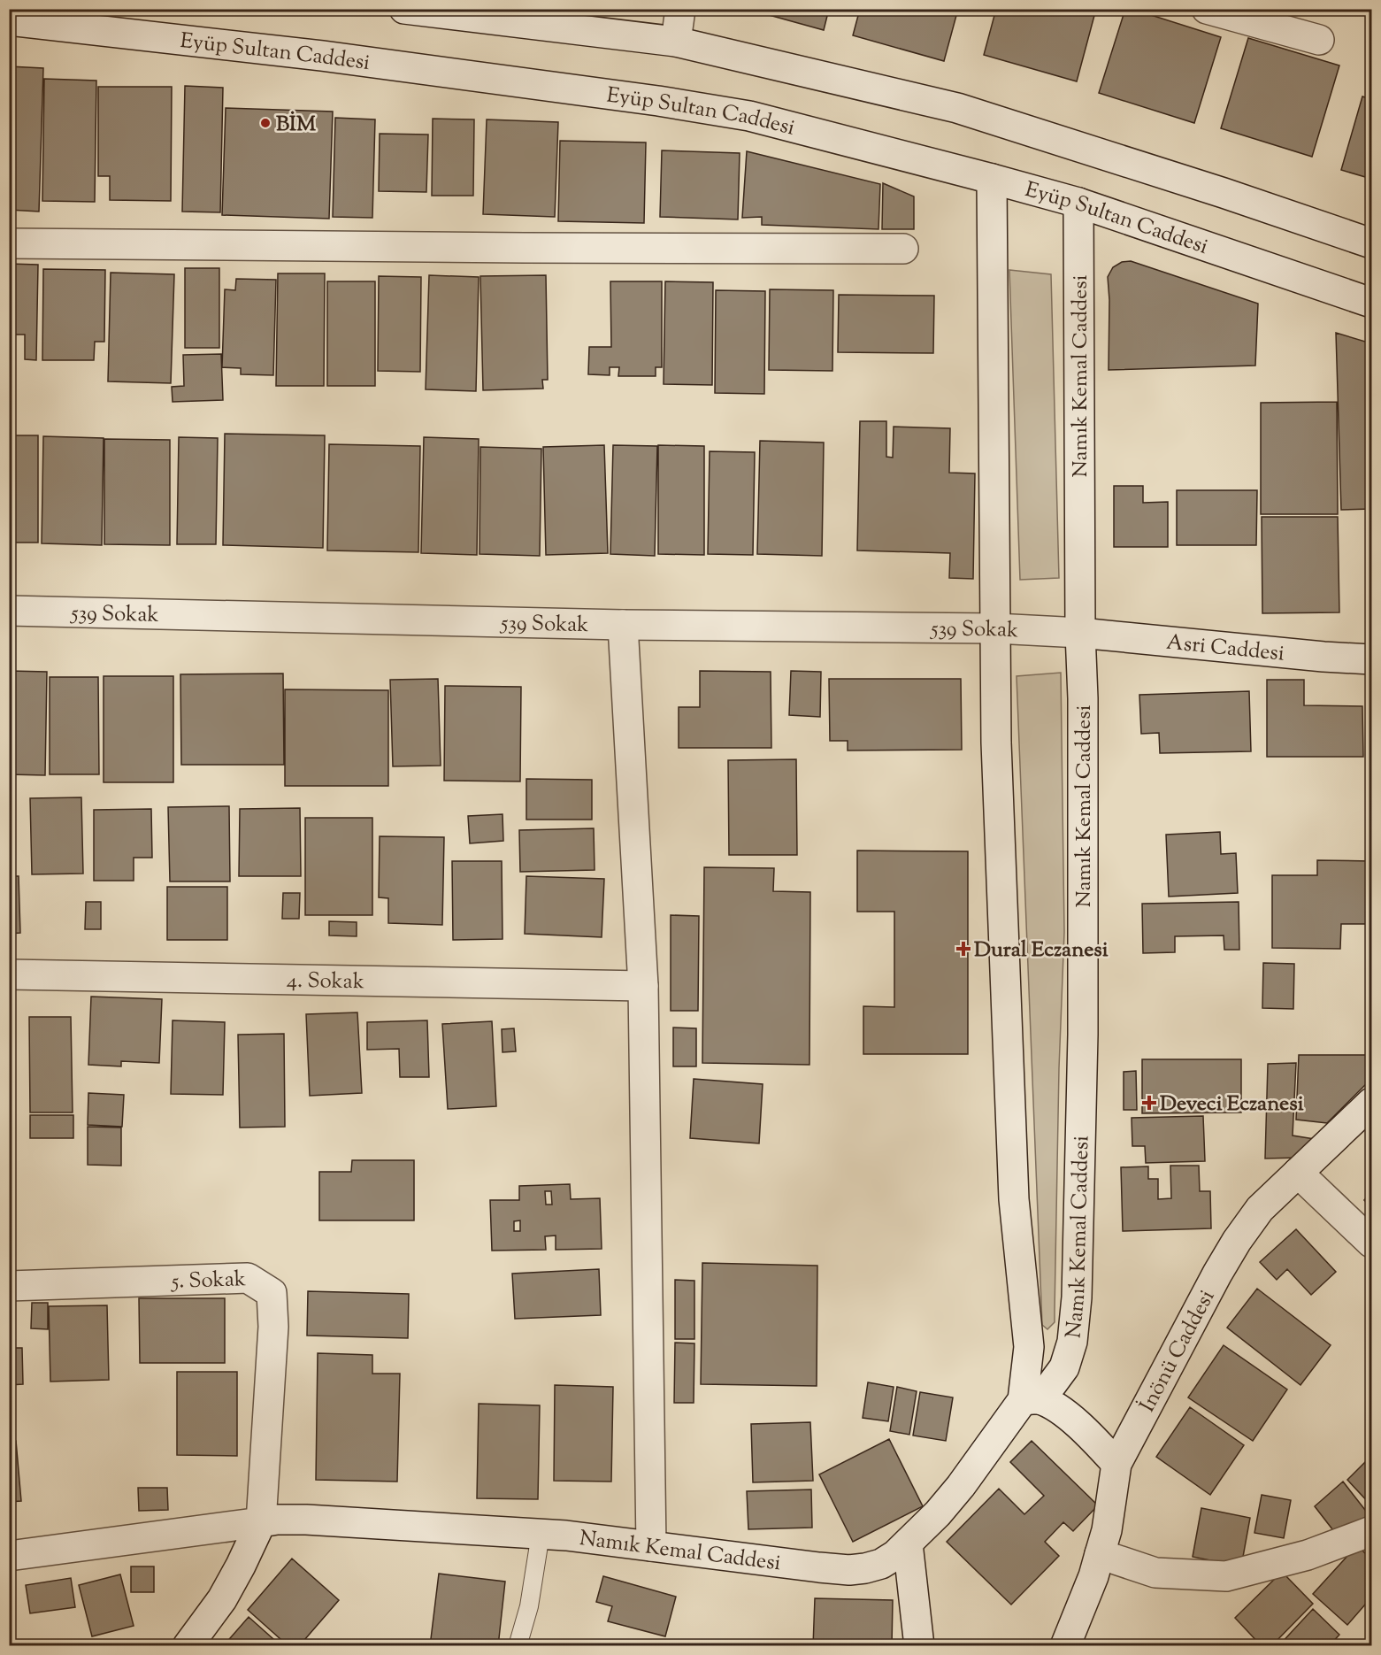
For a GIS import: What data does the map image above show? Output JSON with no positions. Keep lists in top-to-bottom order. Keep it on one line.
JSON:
{"streets":{"street":["Eyüp Sultan Caddesi","Namık Kemal Caddesi","539 Sokak","Asri Caddesi","4. Sokak","5. Sokak","İnönü Caddesi"]},"crossings":[["Eyüp Sultan Caddesi","Namık Kemal Caddesi"],["Namık Kemal Caddesi","539 Sokak"],["Namık Kemal Caddesi","Asri Caddesi"],["Namık Kemal Caddesi","5. Sokak"],["539 Sokak","Asri Caddesi"]],"places":{"other":["BİM"],"health":["Dural Eczanesi","Deveci Eczanesi"]}}
